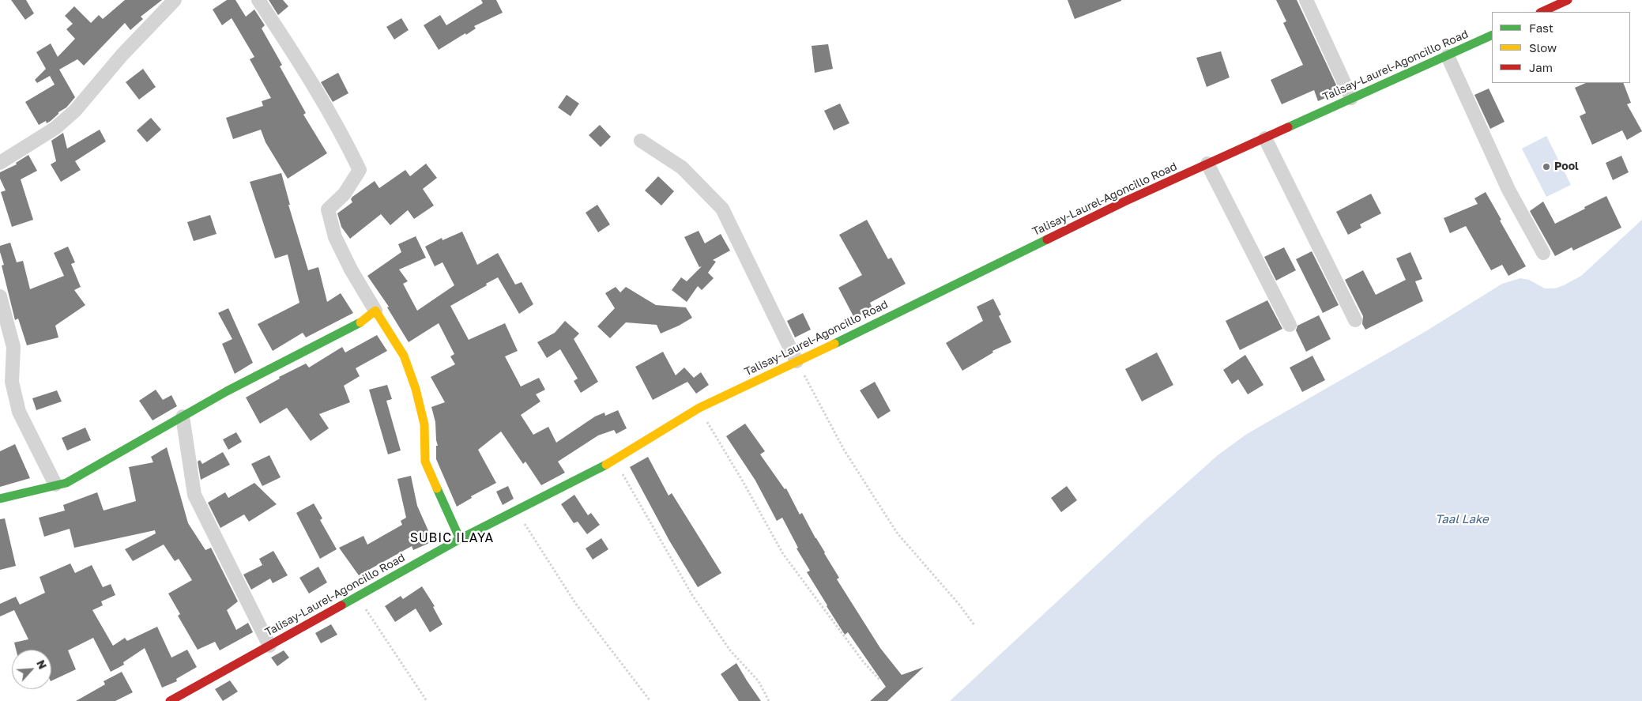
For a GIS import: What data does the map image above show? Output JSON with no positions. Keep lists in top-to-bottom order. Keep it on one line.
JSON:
{"streets":{"main road":["Talisay-Laurel-Agoncillo Road"]},"districts":["SUBIC ILAYA"],"water":["Taal Lake"],"places":["Pool"],"legend":["Fast","Slow","Jam"],"north":"top right"}
